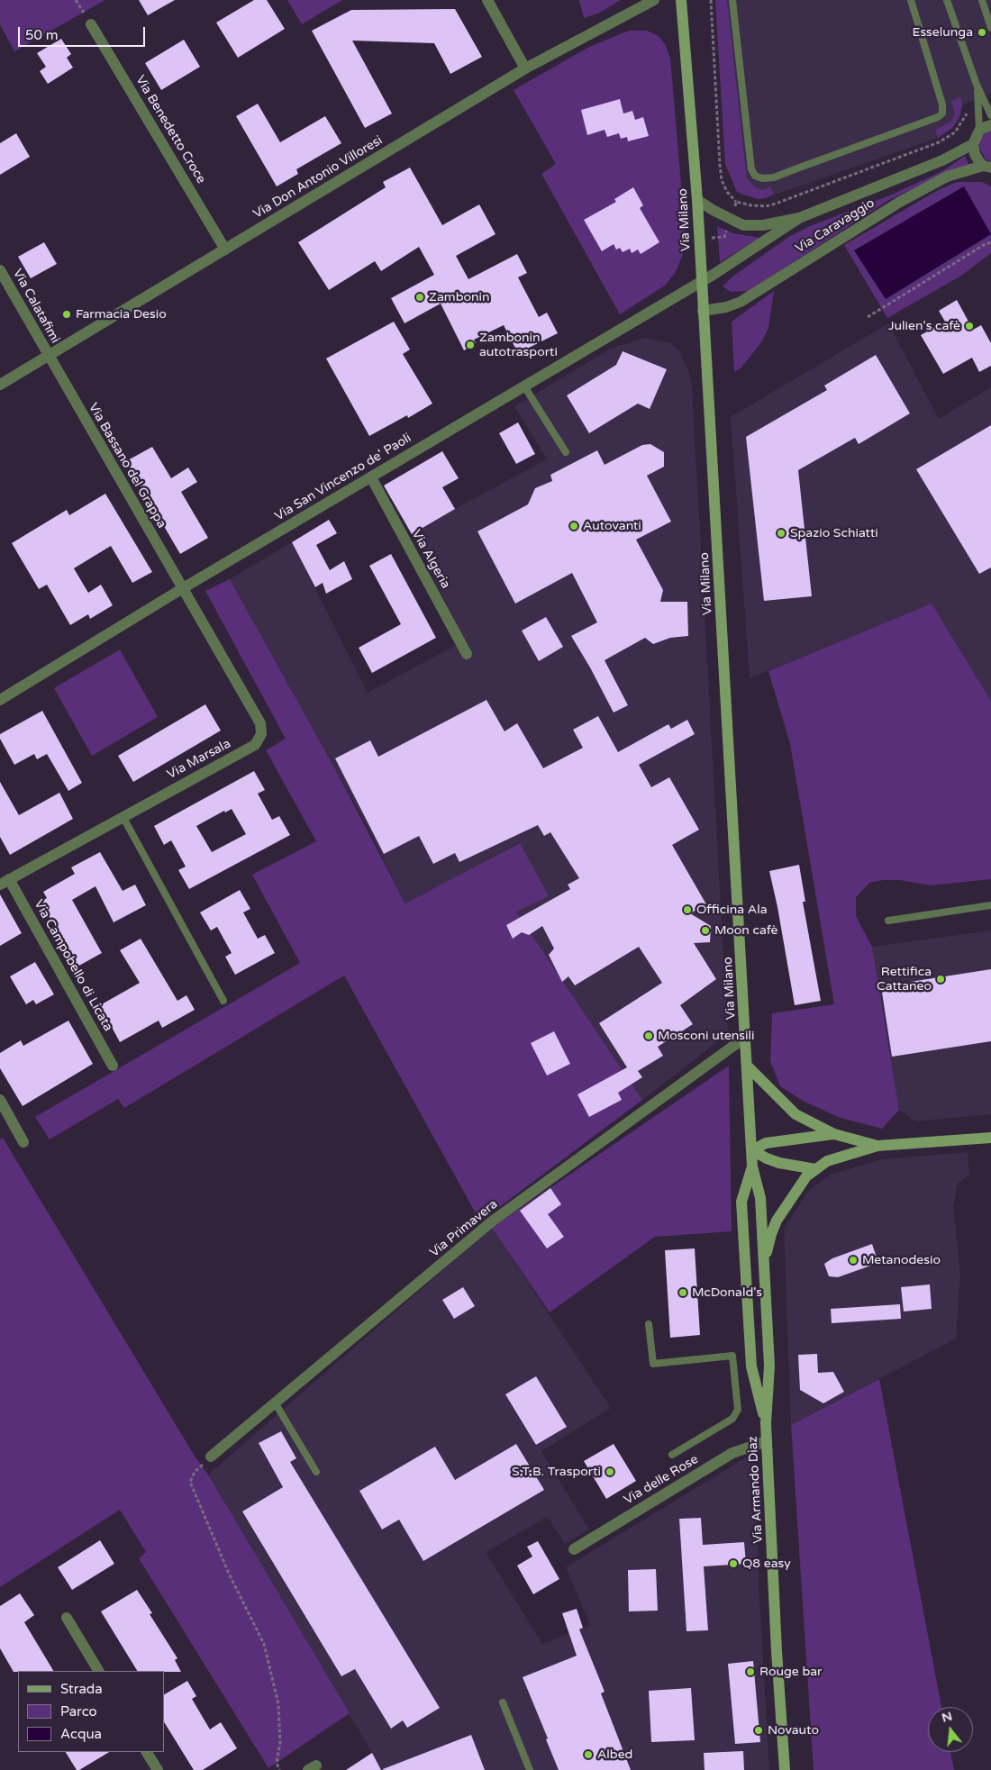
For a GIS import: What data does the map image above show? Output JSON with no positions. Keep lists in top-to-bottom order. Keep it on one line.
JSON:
{"streets":{"main road":["Via Milano","Via Armando Diaz"],"street":["Via Benedetto Croce","Via Don Antonio Villoresi","Via Caravaggio","Via Calatafimi","Via Bassano del Grappa","Via San Vincenzo de' Paoli","Via Algeria","Via Marsala","Via Campobello di Licata","Via Primavera","Via delle Rose"]},"crossings":[["Via Benedetto Croce","Via Don Antonio Villoresi"],["Via Don Antonio Villoresi","Via Calatafimi"],["Via Don Antonio Villoresi","Via Bassano del Grappa"],["Via Milano","Via Caravaggio"],["Via Milano","Via San Vincenzo de' Paoli"],["Via Milano","Via Primavera"],["Via Milano","Via Armando Diaz"],["Via Caravaggio","Via San Vincenzo de' Paoli"],["Via Calatafimi","Via Bassano del Grappa"],["Via Bassano del Grappa","Via San Vincenzo de' Paoli"],["Via Bassano del Grappa","Via Marsala"],["Via San Vincenzo de' Paoli","Via Algeria"],["Via San Vincenzo de' Paoli","Via Marsala"],["Via Marsala","Via Campobello di Licata"],["Via delle Rose","Via Armando Diaz"]],"places":["Esselunga","Zambonin","Farmacia Desio","Julien's cafè","Zambonin autotrasporti","Autovanti","Spazio Schiatti","Officina Ala","Moon cafè","Rettifica Cattaneo","Mosconi utensili","Metanodesio","McDonald's","S.T.B. Trasporti","Q8 easy","Rouge bar","Novauto","Albed"],"legend":["Strada","Parco","Acqua"],"scale_bar":"50 m","north":"top"}
